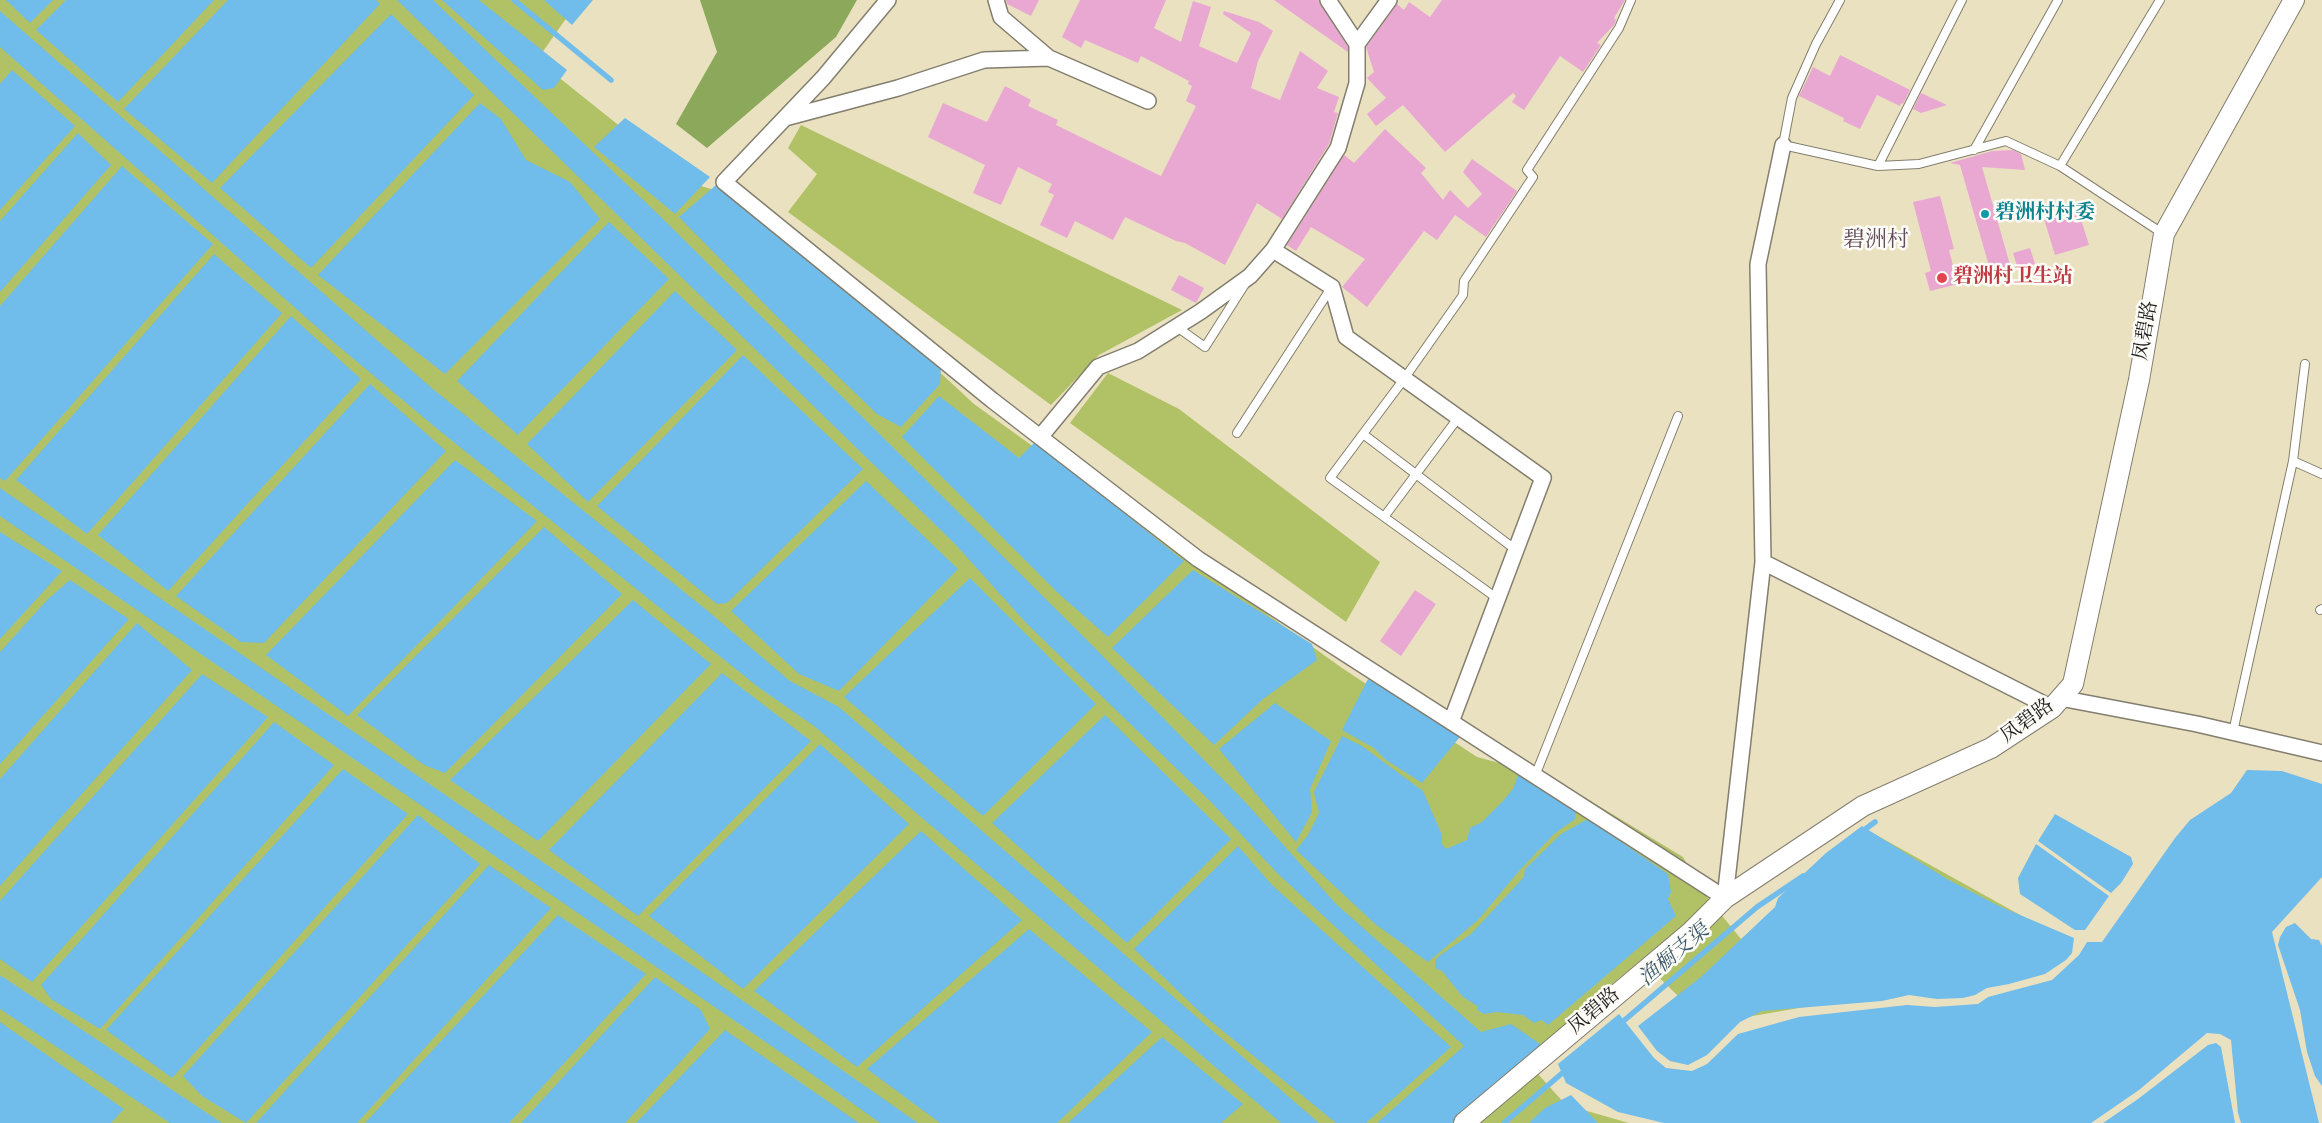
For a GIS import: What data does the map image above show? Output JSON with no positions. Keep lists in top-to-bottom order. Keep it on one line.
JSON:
{"streets":{"main road":["凤碧路"]},"districts":["碧洲村"],"water":["渔橱支渠"],"places":["碧洲村村委","碧洲村卫生站"]}
